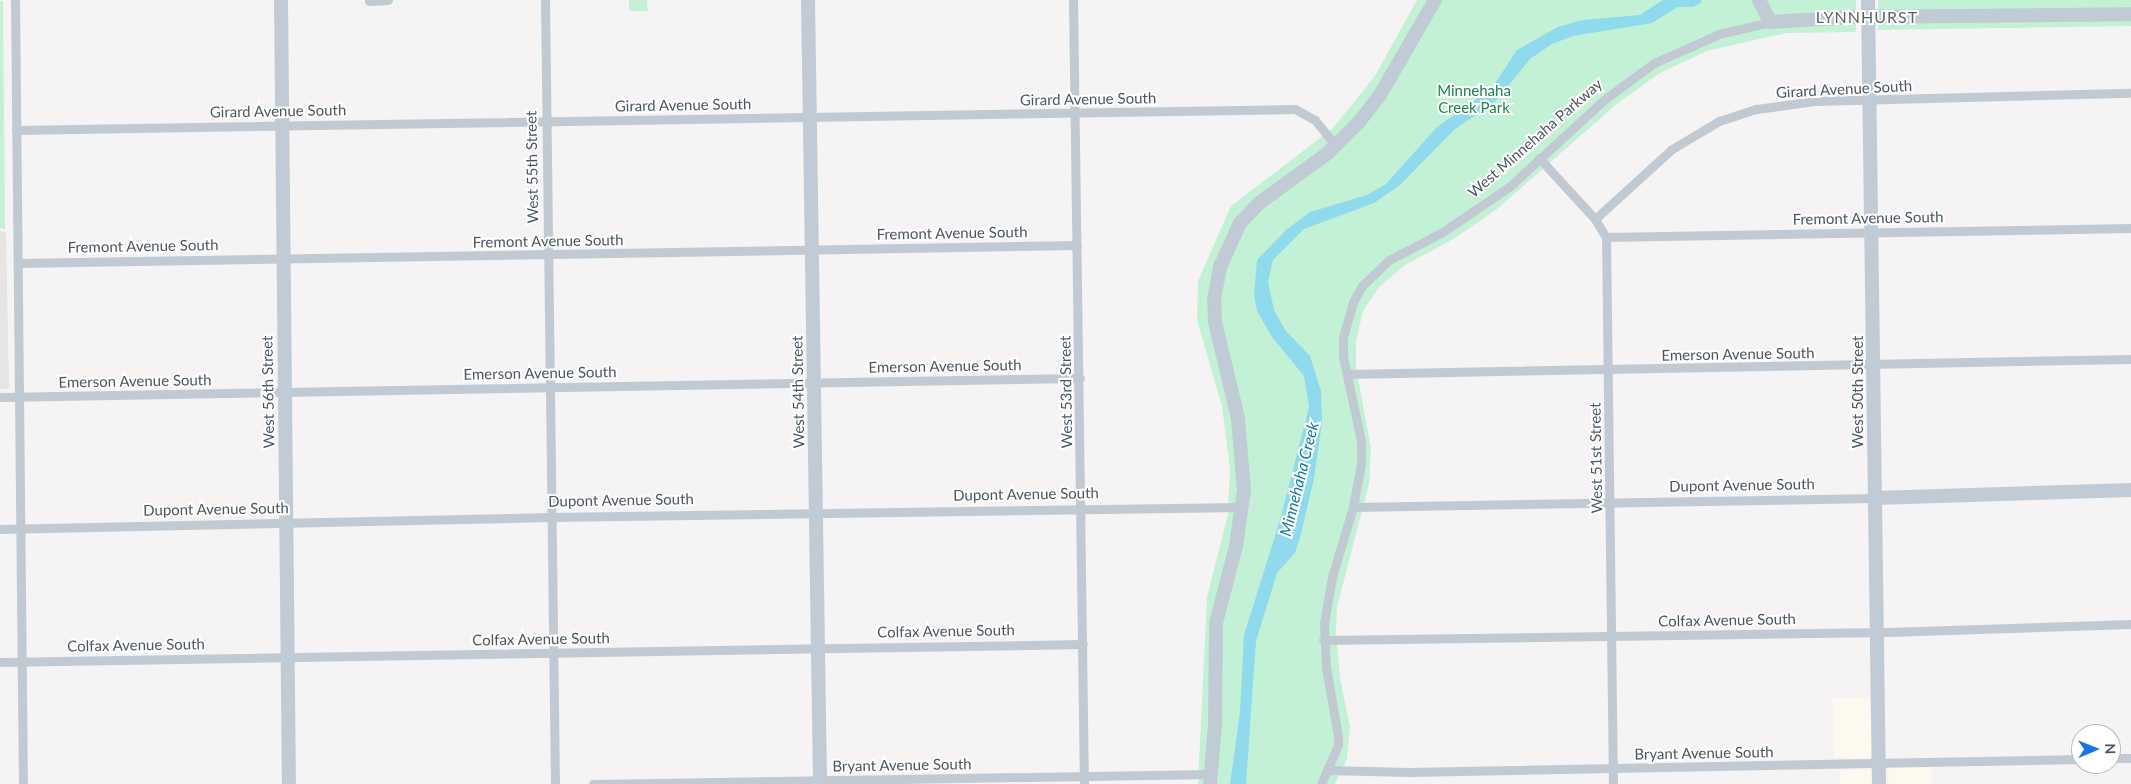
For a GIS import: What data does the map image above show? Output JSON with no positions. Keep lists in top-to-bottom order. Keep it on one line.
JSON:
{"streets":{"street":["Girard Avenue South","West Minnehaha Parkway","West 55th Street","Fremont Avenue South","Emerson Avenue South","West 56th Street","West 54th Street","West 53rd Street","West 50th Street","West 51st Street","Dupont Avenue South","Colfax Avenue South","Bryant Avenue South"]},"crossings":[["Girard Avenue South","West 55th Street"],["Girard Avenue South","West 56th Street"],["Girard Avenue South","West 54th Street"],["Girard Avenue South","West 53rd Street"],["Girard Avenue South","West 50th Street"],["West Minnehaha Parkway","Emerson Avenue South"],["West Minnehaha Parkway","West 50th Street"],["West Minnehaha Parkway","Dupont Avenue South"],["West Minnehaha Parkway","Colfax Avenue South"],["West Minnehaha Parkway","Bryant Avenue South"],["West 55th Street","Fremont Avenue South"],["West 55th Street","Emerson Avenue South"],["West 55th Street","Dupont Avenue South"],["West 55th Street","Colfax Avenue South"],["Fremont Avenue South","West 56th Street"],["Fremont Avenue South","West 54th Street"],["Fremont Avenue South","West 53rd Street"],["Fremont Avenue South","West 50th Street"],["Fremont Avenue South","West 51st Street"],["Emerson Avenue South","West 56th Street"],["Emerson Avenue South","West 54th Street"],["Emerson Avenue South","West 53rd Street"],["Emerson Avenue South","West 50th Street"],["Emerson Avenue South","West 51st Street"],["West 56th Street","Dupont Avenue South"],["West 56th Street","Colfax Avenue South"],["West 54th Street","Dupont Avenue South"],["West 54th Street","Colfax Avenue South"],["West 54th Street","Bryant Avenue South"],["West 53rd Street","Dupont Avenue South"],["West 53rd Street","Colfax Avenue South"],["West 53rd Street","Bryant Avenue South"],["West 50th Street","Dupont Avenue South"],["West 50th Street","Colfax Avenue South"],["West 50th Street","Bryant Avenue South"],["West 51st Street","Dupont Avenue South"],["West 51st Street","Colfax Avenue South"],["West 51st Street","Bryant Avenue South"]],"districts":["LYNNHURST"],"water":["Minnehaha Creek"],"parks":["Minnehaha Creek Park"],"north":"right"}
